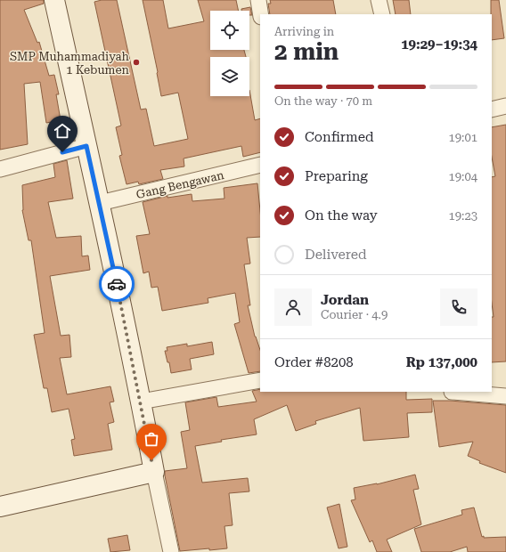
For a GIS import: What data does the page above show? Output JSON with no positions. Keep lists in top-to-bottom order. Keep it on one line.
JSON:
{"streets":{"street":["Gang Bengawan"]},"places":["SMP Muhammadiyah 1 Kebumen"],"page":{"heading":["2 min","Arriving in","19:29–19:34"],"panel":["Jordan","Courier · 4.9","Order #8208","Rp 137,000"],"bar":"On the way · 70 m","list":[["Confirmed","19:01"],["Preparing","19:04"],["On the way","19:23"],"Delivered"]}}
